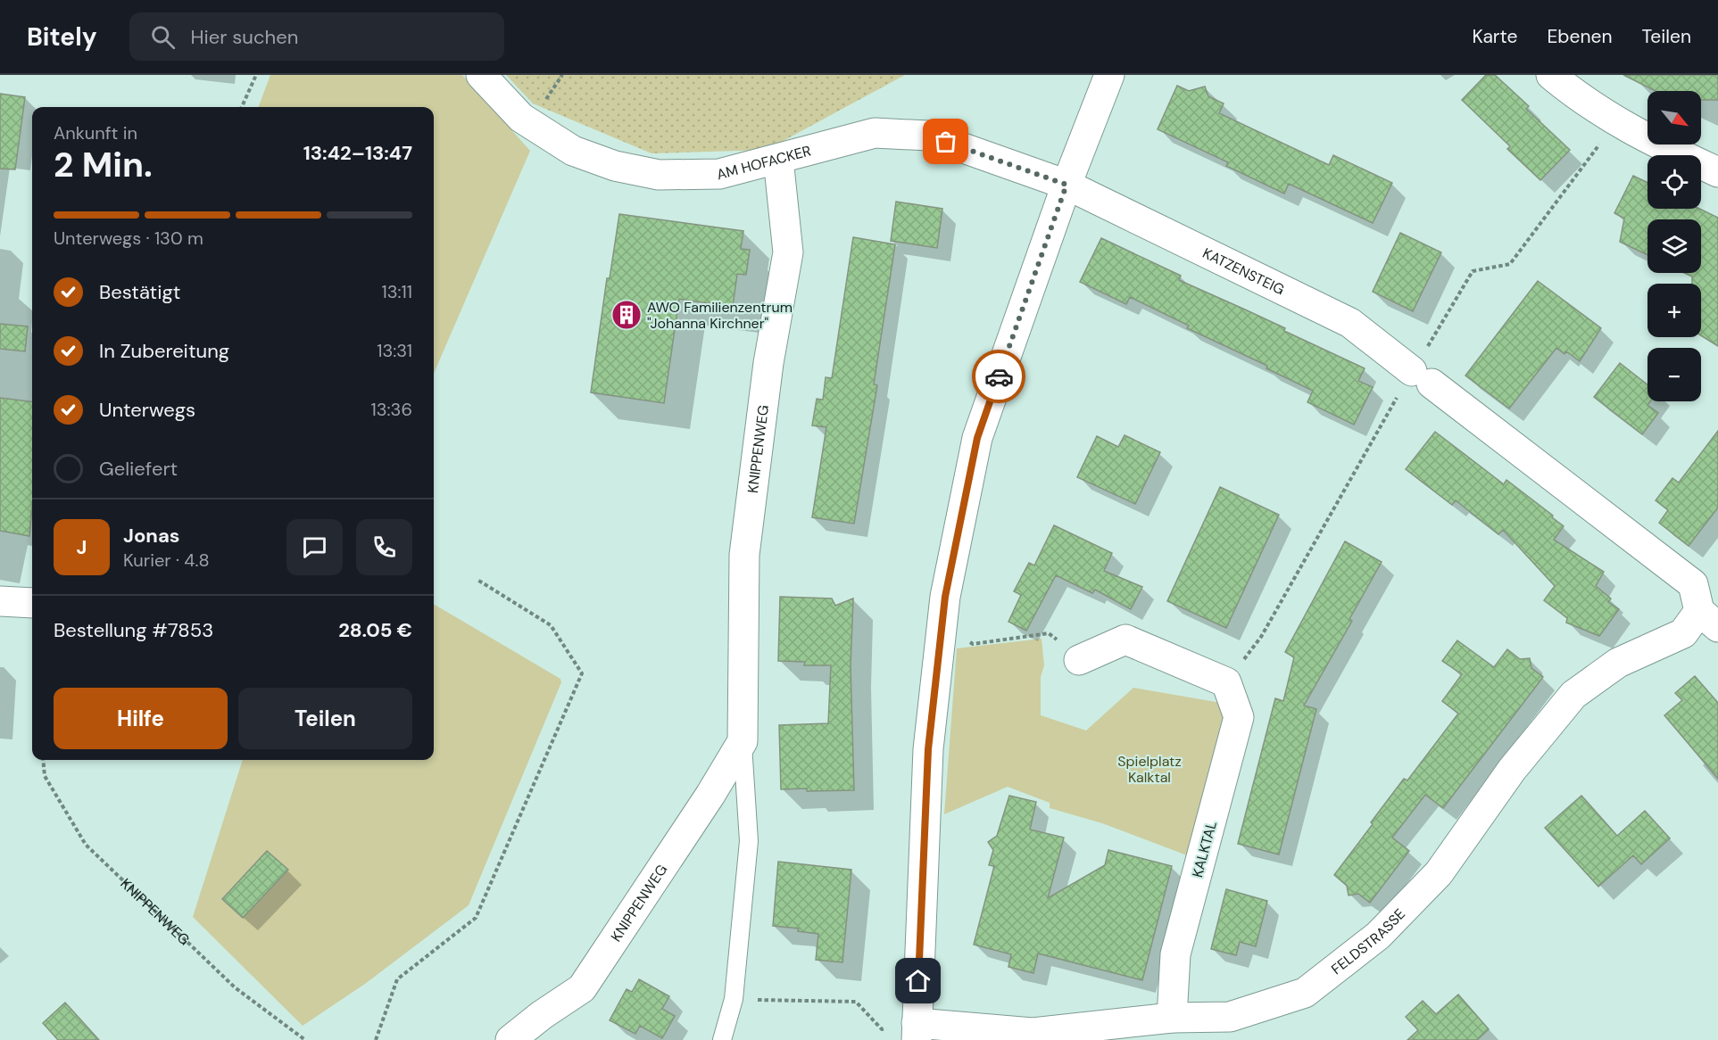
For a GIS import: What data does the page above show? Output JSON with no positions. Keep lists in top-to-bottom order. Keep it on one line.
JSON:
{"streets":{"street":["AM HOFACKER","KATZENSTEIG","KNIPPENWEG","KALKTAL","FELDSTRASSE"]},"crossings":[["AM HOFACKER","KATZENSTEIG"],["AM HOFACKER","KNIPPENWEG"],["KATZENSTEIG","FELDSTRASSE"],["KALKTAL","FELDSTRASSE"]],"parks":["Spielplatz Kalktal"],"places":{"building":["AWO Familienzentrum \"Johanna Kirchner\""]},"north":"bottom right","page":{"header":"Bitely","search":"Hier suchen","nav":["Karte","Ebenen","Teilen"],"map_buttons":["+","−"],"heading":["2 Min.","Ankunft in","13:42–13:47"],"panel":["Jonas","Kurier · 4.8","Bestellung #7853","28.05 €"],"bar":"Unterwegs · 130 m","list":[["Bestätigt","13:11"],["In Zubereitung","13:31"],["Unterwegs","13:36"],"Geliefert"],"round":"J","buttons":["Hilfe","Teilen"]}}
